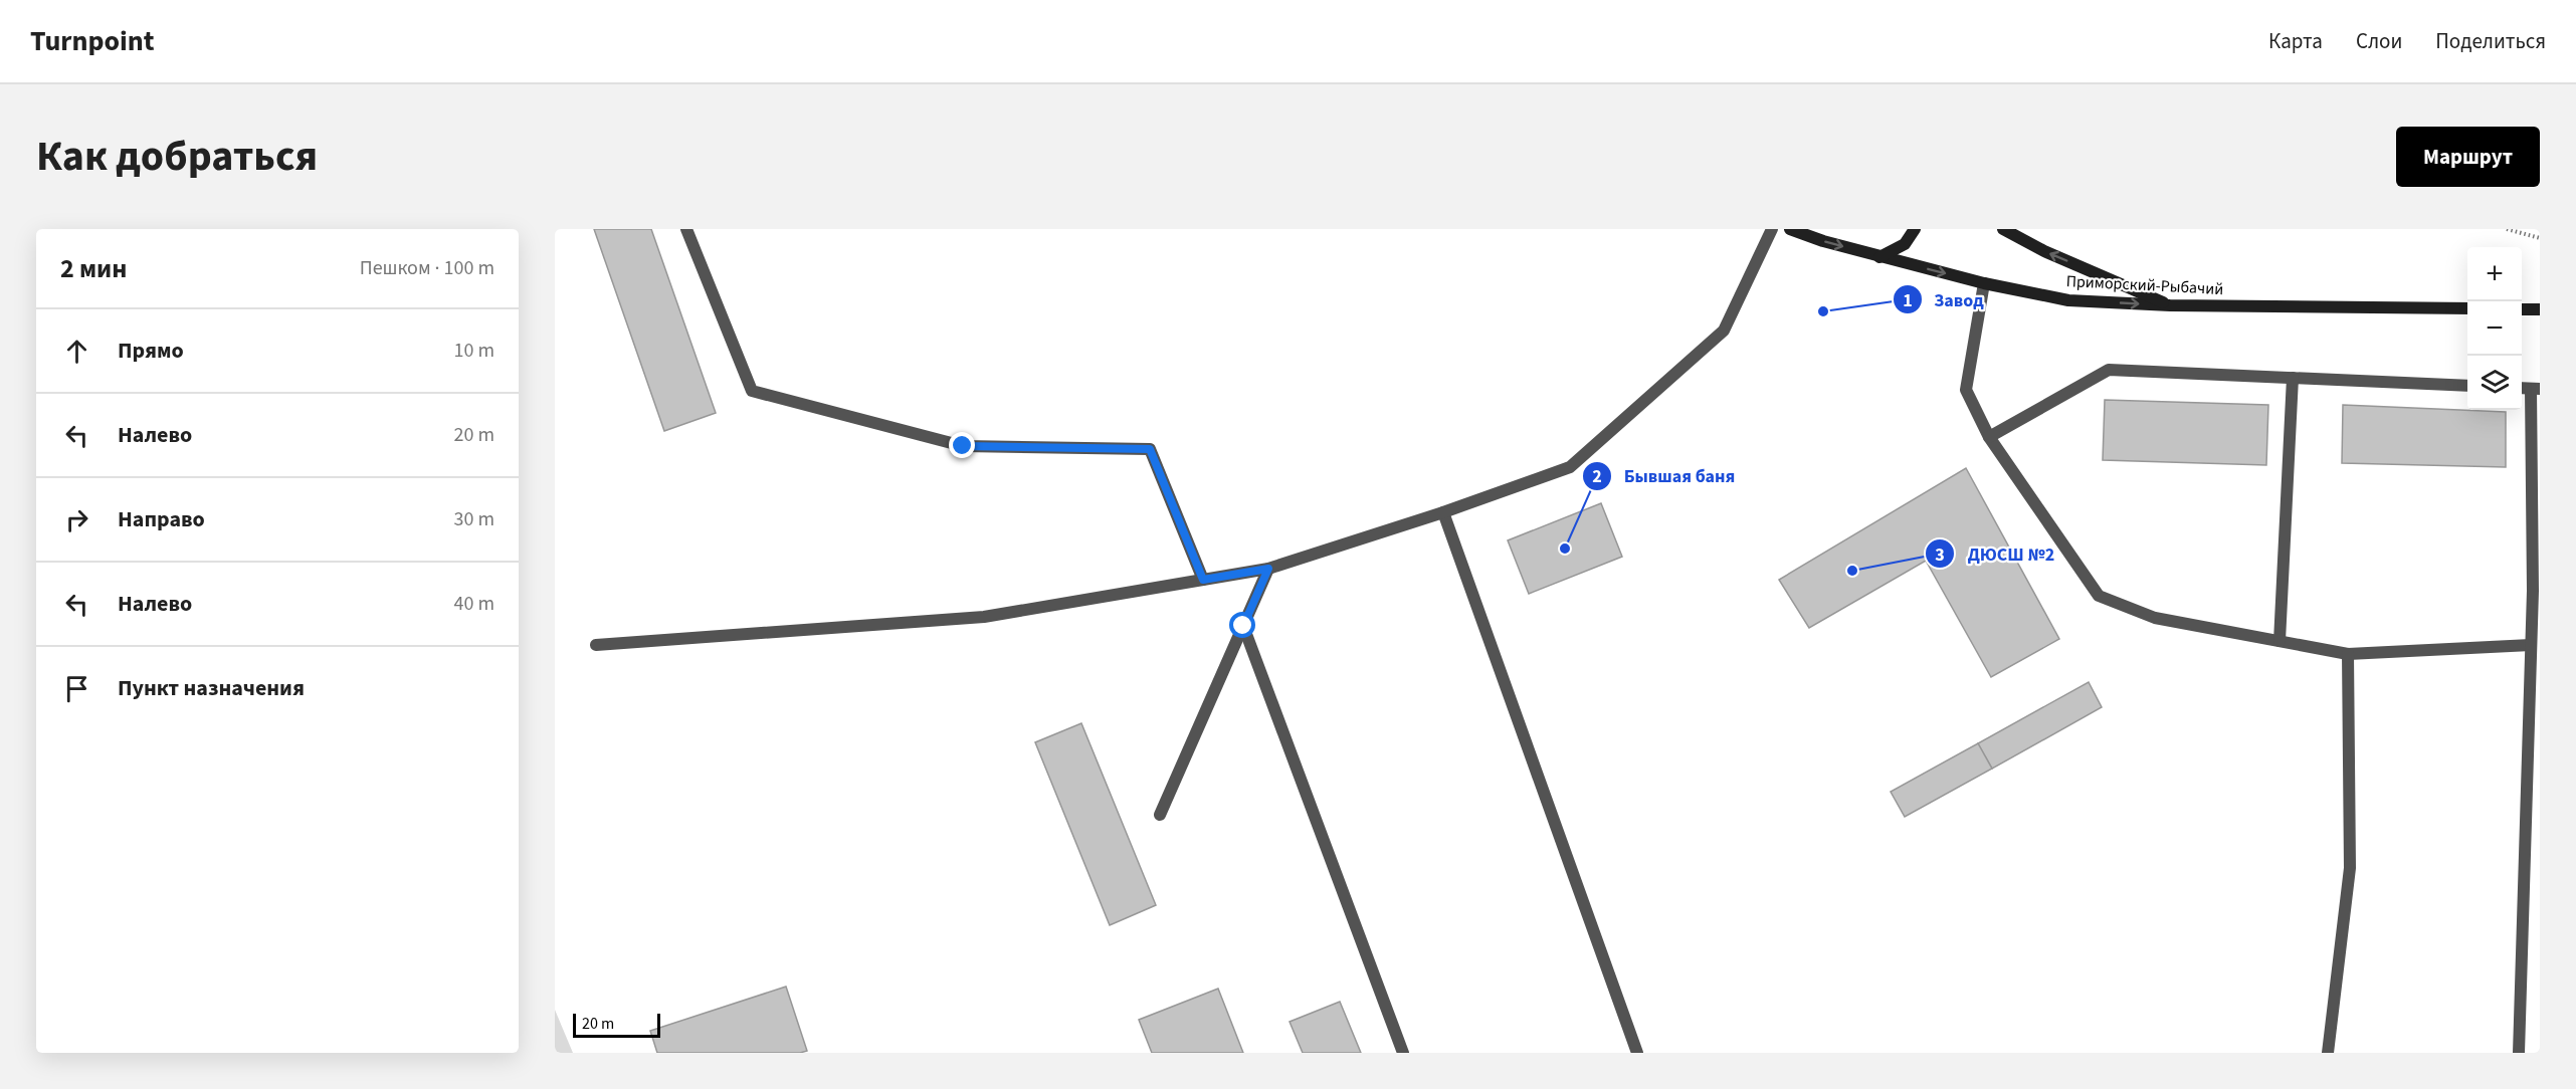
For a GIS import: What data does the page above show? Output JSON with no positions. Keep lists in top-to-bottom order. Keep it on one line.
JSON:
{"streets":{"main road":["Приморский-Рыбачий"]},"places":["Завод","Бывшая баня","ДЮСШ №2"],"scale_bar":"20 m","page":{"header":"Turnpoint","nav":["Карта","Слои","Поделиться"],"title":"Как добраться","buttons":"Маршрут","heading":["2 мин","Пешком · 100 m"],"map_buttons":["+","−"],"list":[["Прямо","10 m"],["Налево","20 m"],["Направо","30 m"],["Налево","40 m"],"Пункт назначения"],"scale":"20 m"}}
